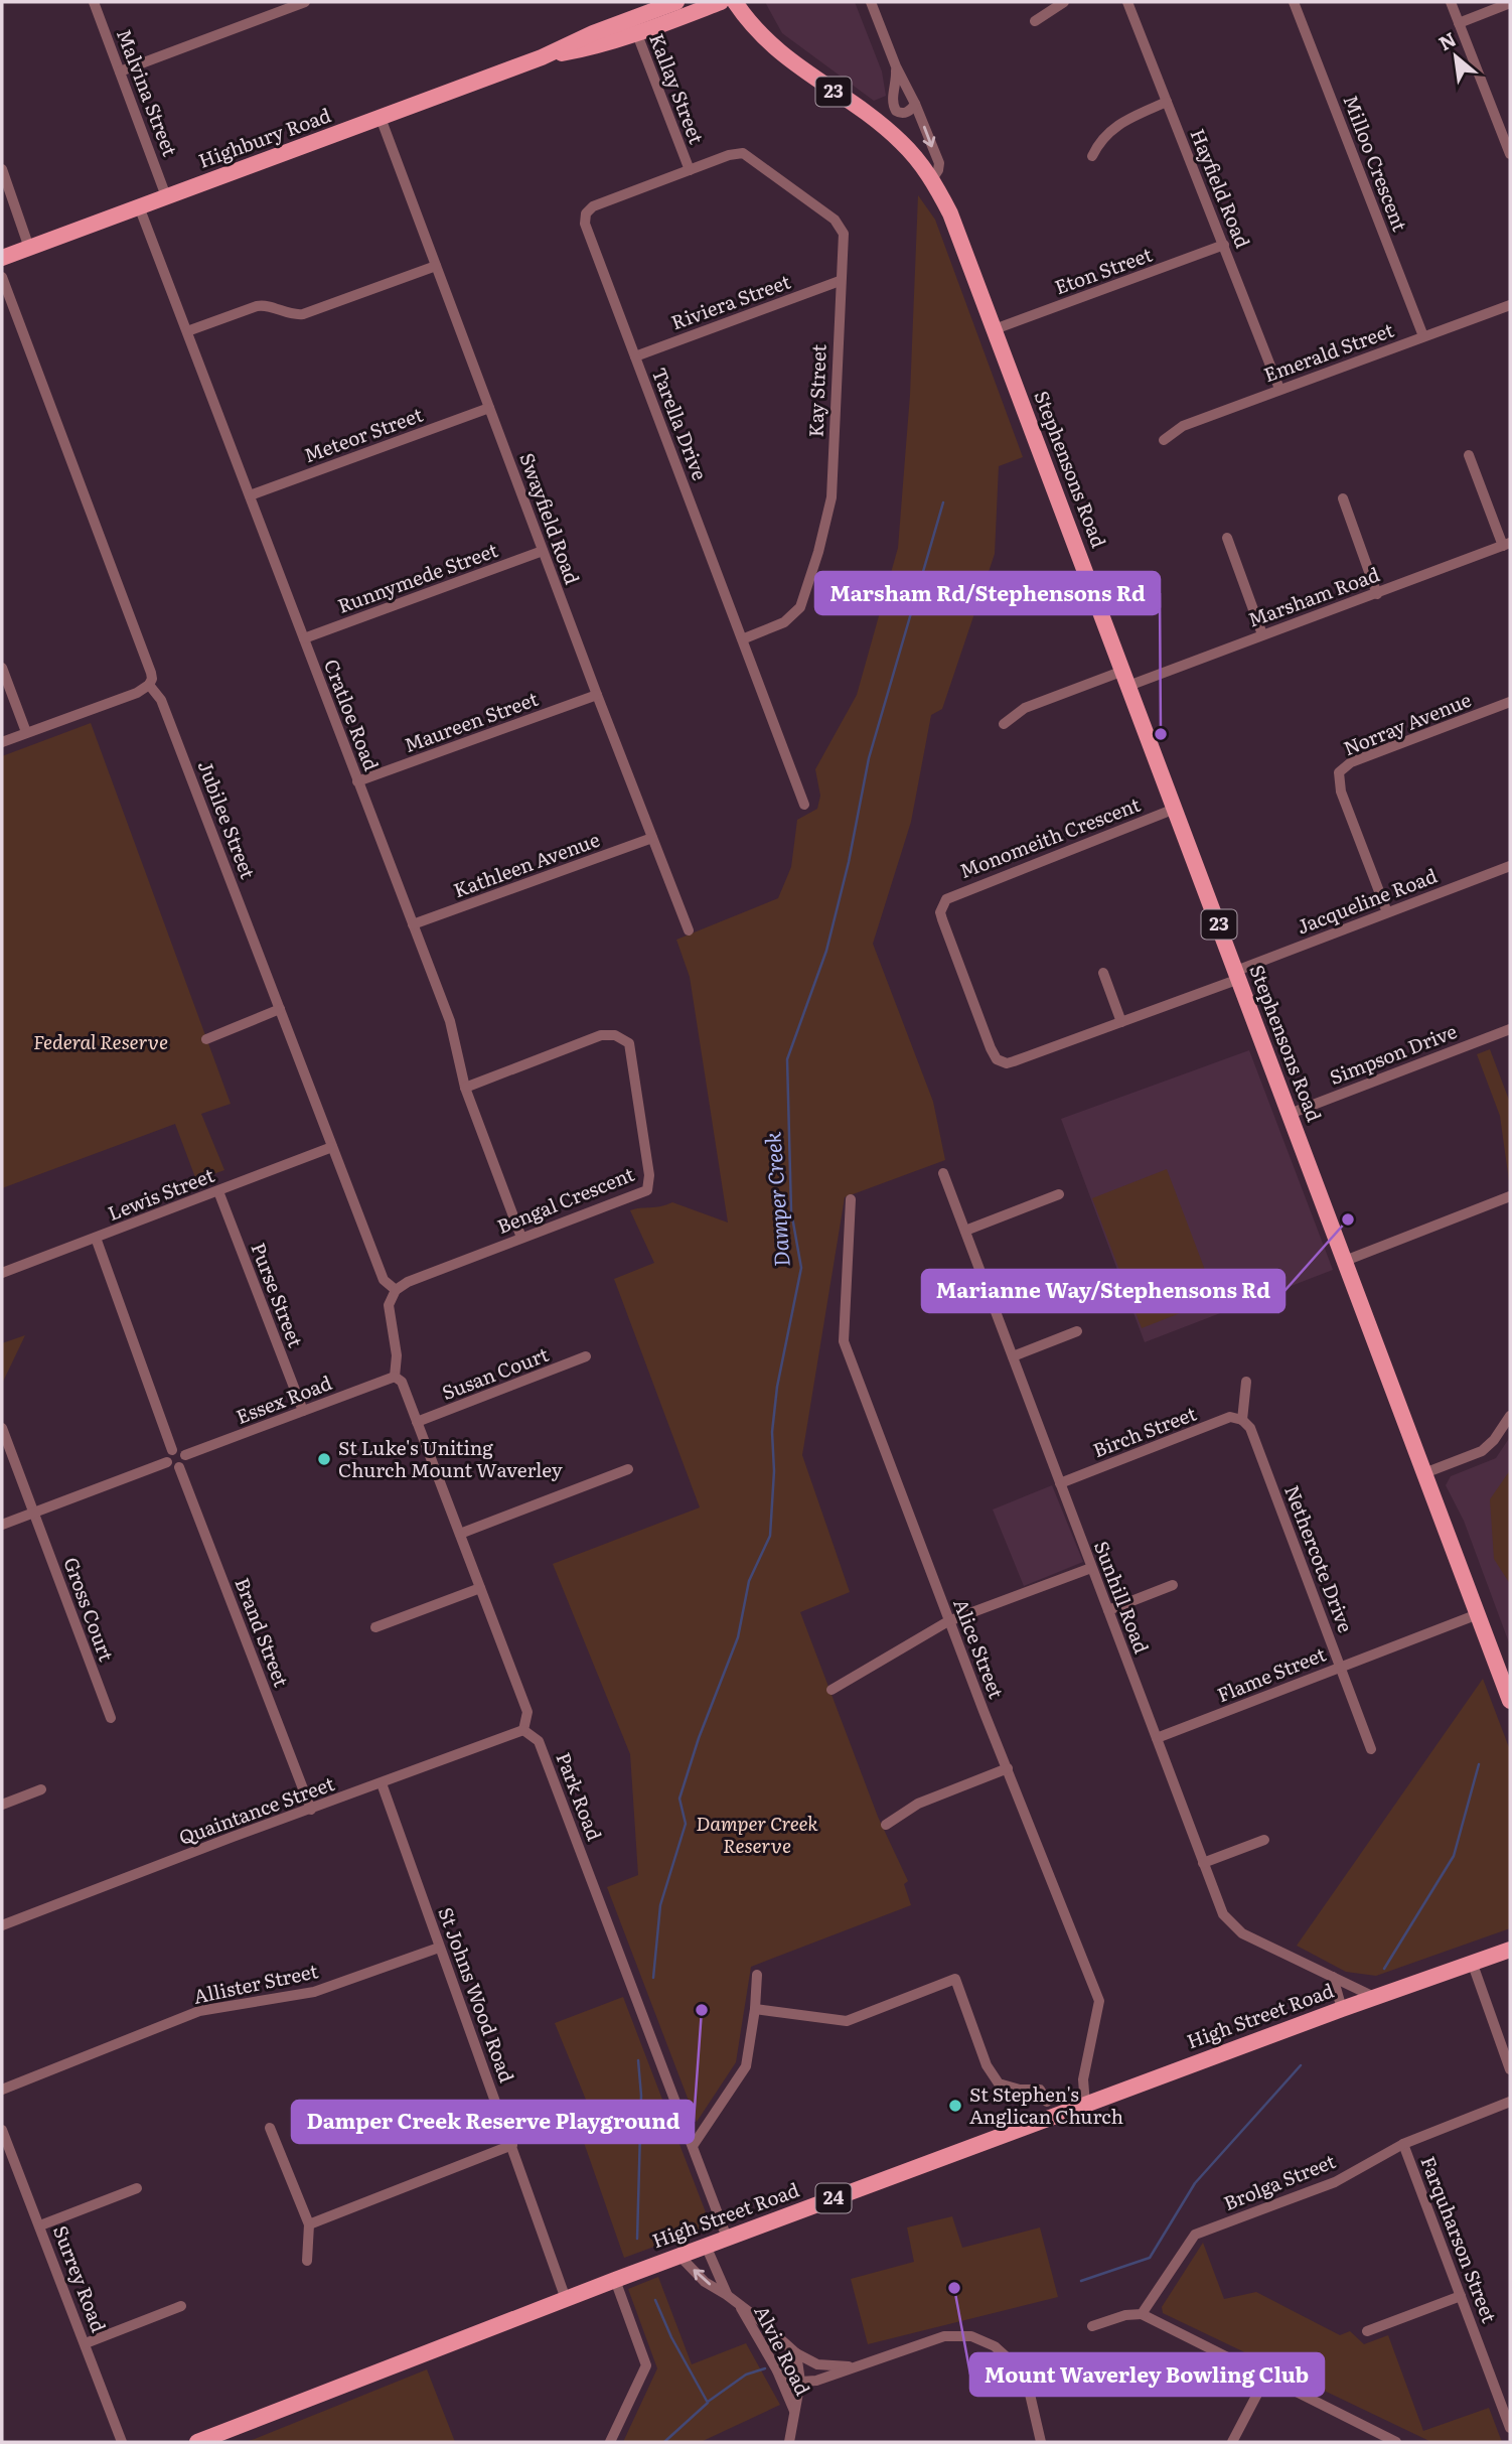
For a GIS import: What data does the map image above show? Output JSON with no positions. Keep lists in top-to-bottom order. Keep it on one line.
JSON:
{"streets":{"main road":["23","Highbury Road","Stephensons Road","High Street Road","24"],"street":["Kallay Street","Malvina Street","Milloo Crescent","Hayfield Road","Eton Street","Riviera Street","Emerald Street","Kay Street","Tarella Drive","Meteor Street","Swayfield Road","Runnymede Street","Marsham Road","Cratloe Road","Maureen Street","Norray Avenue","Jubilee Street","Monomeith Crescent","Kathleen Avenue","Jacqueline Road","Simpson Drive","Lewis Street","Bengal Crescent","Purse Street","Susan Court","Essex Road","Birch Street","Nethercote Drive","Sunhill Road","Gross Court","Brand Street","Alice Street","Flame Street","Park Road","Quaintance Street","Allister Street","St Johns Wood Road","Brolga Street","Farquharson Street","Surrey Road","Alvie Road"]},"crossings":[["Kallay Street","Highbury Road"],["Kallay Street","Tarella Drive"],["Malvina Street","Highbury Road"],["Highbury Road","Swayfield Road"],["Highbury Road","Cratloe Road"],["Milloo Crescent","Emerald Street"],["Hayfield Road","Eton Street"],["Hayfield Road","Emerald Street"],["Eton Street","Stephensons Road"],["Riviera Street","Kay Street"],["Riviera Street","Tarella Drive"],["Kay Street","Tarella Drive"],["Meteor Street","Swayfield Road"],["Meteor Street","Cratloe Road"],["Stephensons Road","Marsham Road"],["Stephensons Road","Monomeith Crescent"],["Stephensons Road","Jacqueline Road"],["Stephensons Road","Simpson Drive"],["Stephensons Road","Flame Street"],["Swayfield Road","Runnymede Street"],["Swayfield Road","Maureen Street"],["Swayfield Road","Kathleen Avenue"],["Runnymede Street","Cratloe Road"],["Cratloe Road","Maureen Street"],["Cratloe Road","Kathleen Avenue"],["Cratloe Road","Bengal Crescent"],["Norray Avenue","Jacqueline Road"],["Jubilee Street","Lewis Street"],["Jubilee Street","Bengal Crescent"],["Monomeith Crescent","Jacqueline Road"],["Lewis Street","Purse Street"],["Purse Street","Essex Road"],["Essex Road","Brand Street"],["Birch Street","Nethercote Drive"],["Birch Street","Sunhill Road"],["Nethercote Drive","Flame Street"],["Sunhill Road","Flame Street"],["Sunhill Road","High Street Road"],["Brand Street","Quaintance Street"],["Alice Street","High Street Road"],["Park Road","Quaintance Street"],["Park Road","High Street Road"],["Quaintance Street","St Johns Wood Road"],["Allister Street","St Johns Wood Road"],["St Johns Wood Road","High Street Road"],["High Street Road","Alvie Road"],["Brolga Street","Farquharson Street"]],"water":["Damper Creek"],"parks":["Federal Reserve","Damper Creek Reserve"],"places":["Marsham Rd/Stephensons Rd","Marianne Way/Stephensons Rd","St Luke's Uniting Church Mount Waverley","Damper Creek Reserve Playground","St Stephen's Anglican Church","Mount Waverley Bowling Club"],"north":"top left"}
